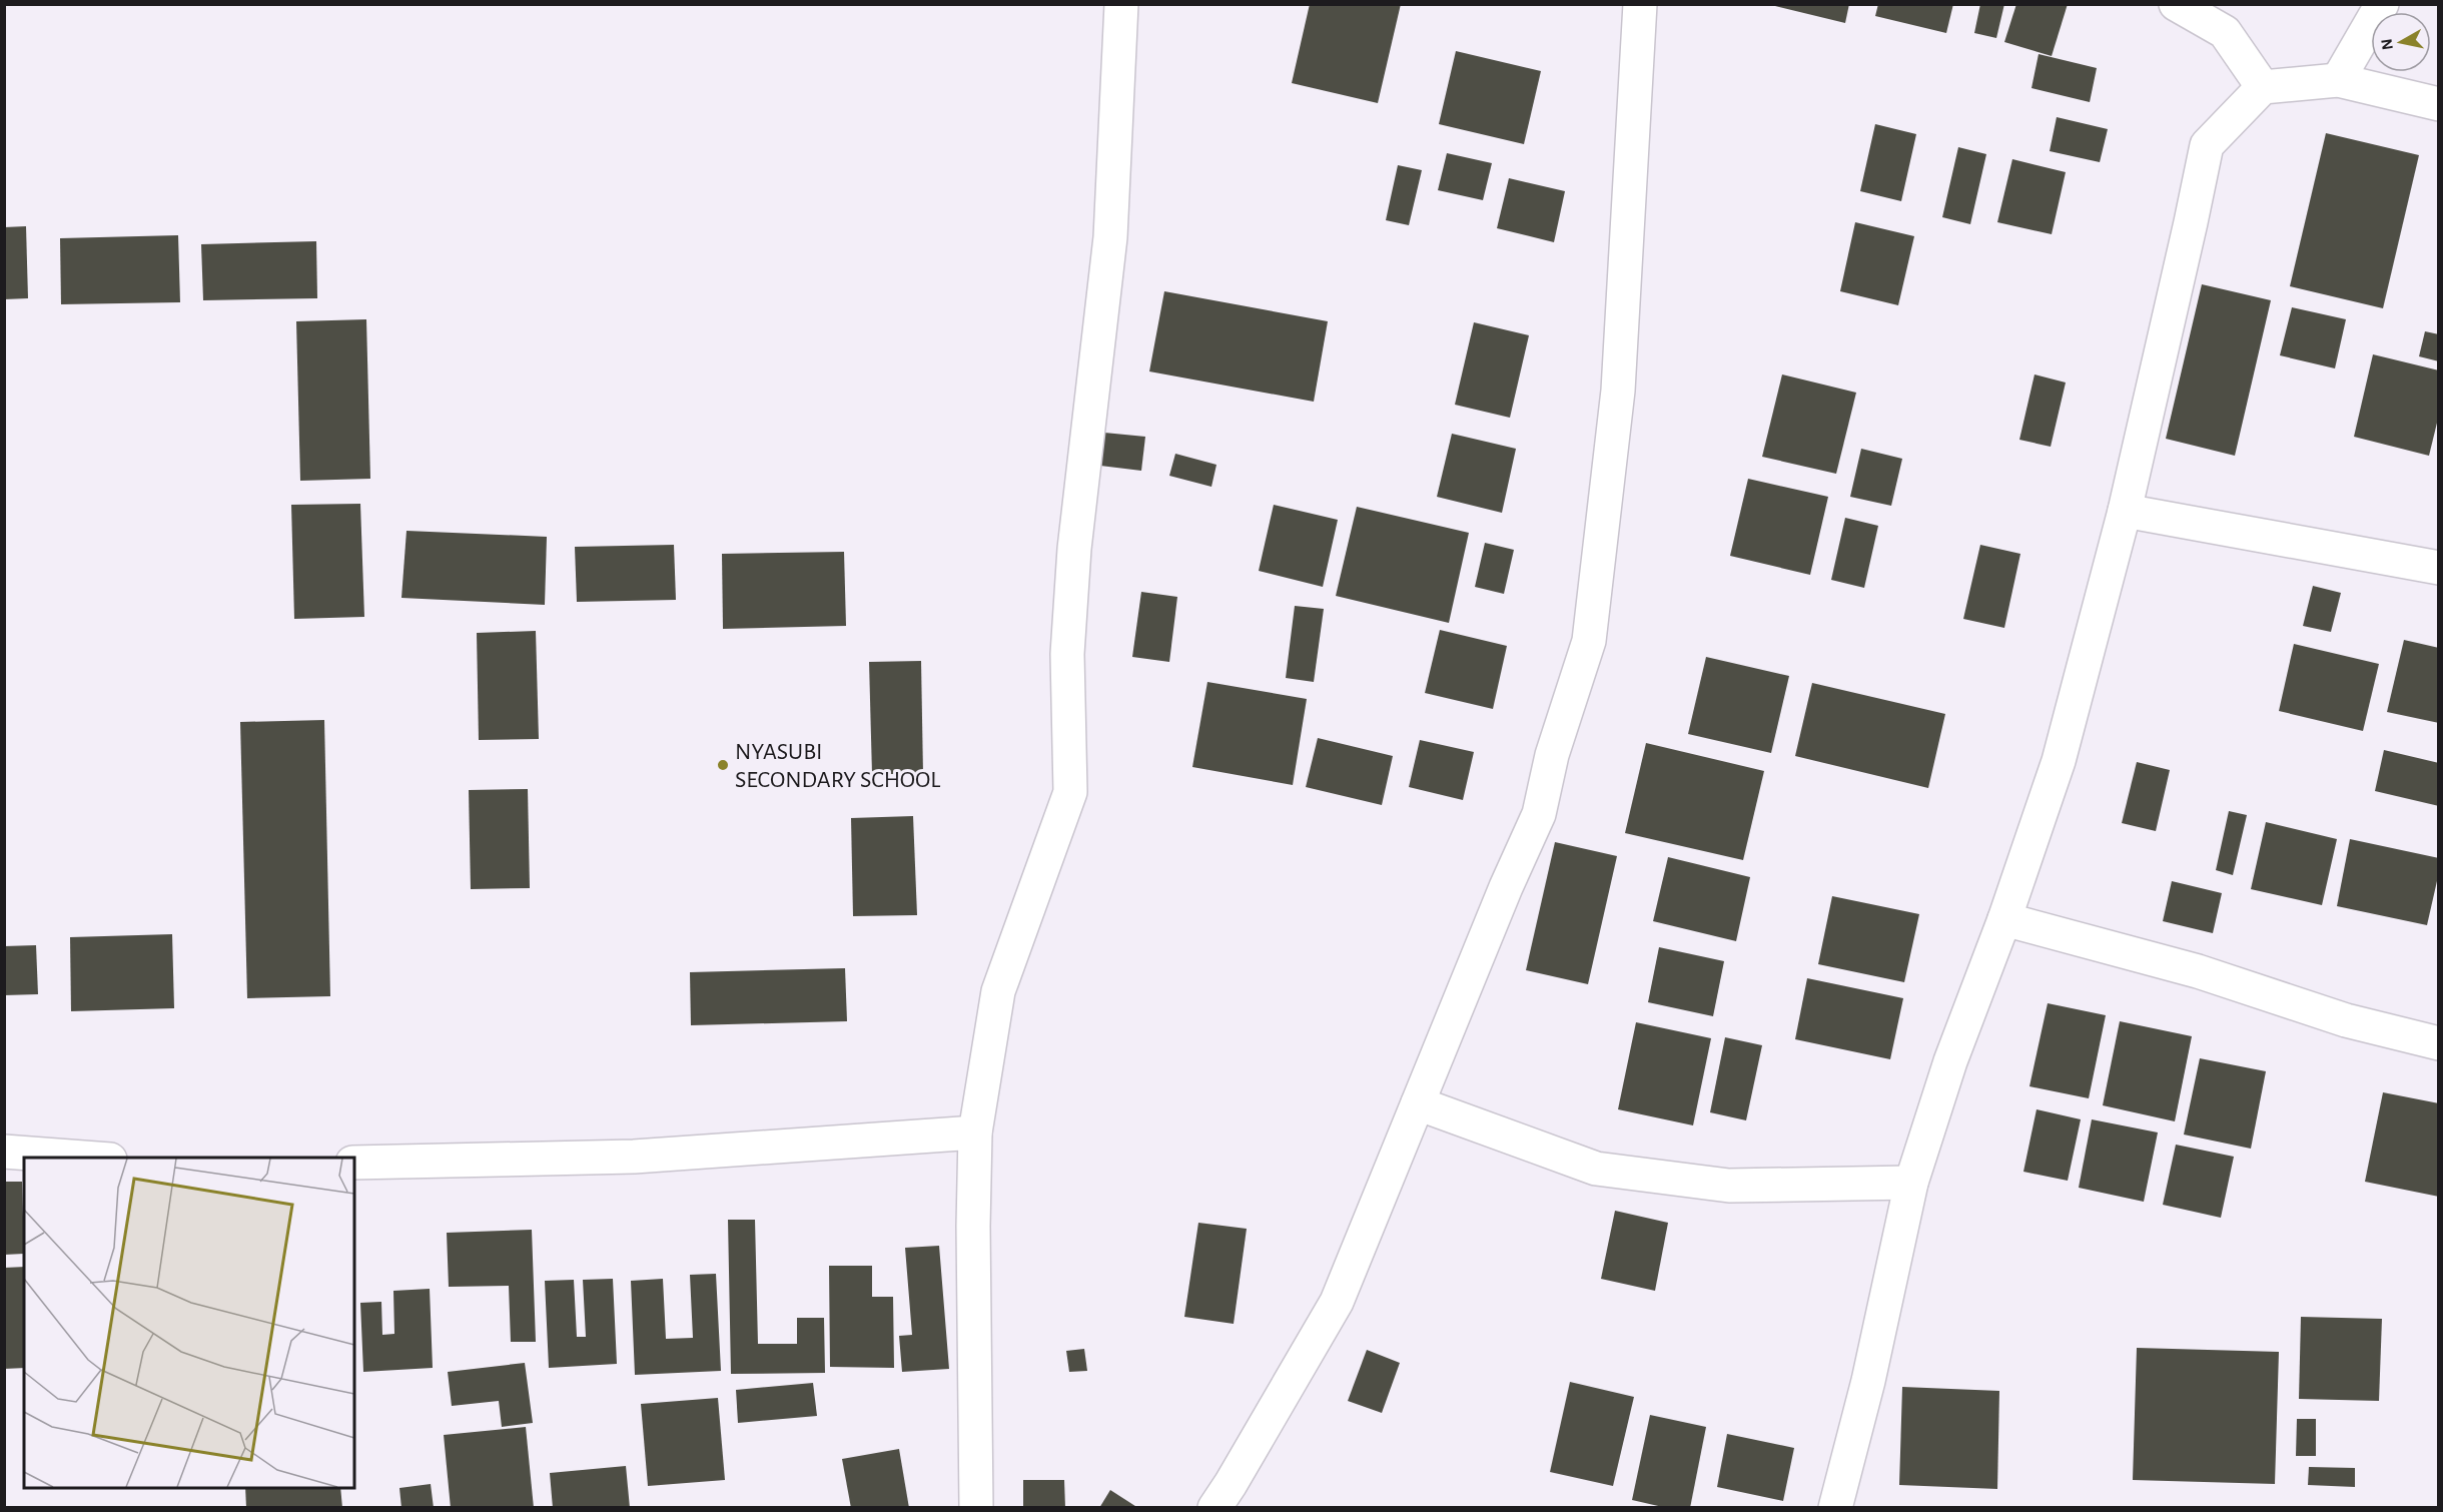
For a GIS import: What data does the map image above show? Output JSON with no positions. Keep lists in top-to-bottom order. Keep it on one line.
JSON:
{"places":["NYASUBI SECONDARY SCHOOL"],"north":"left"}
